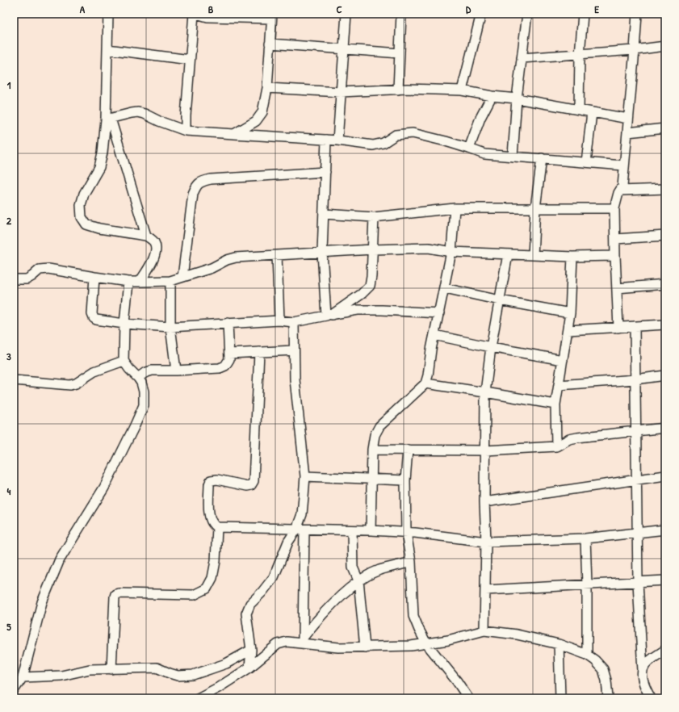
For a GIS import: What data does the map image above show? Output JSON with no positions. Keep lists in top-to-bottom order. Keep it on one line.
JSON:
{"grid":{"columns":["A","B","C","D","E"],"rows":["1","2","3","4","5"]}}
